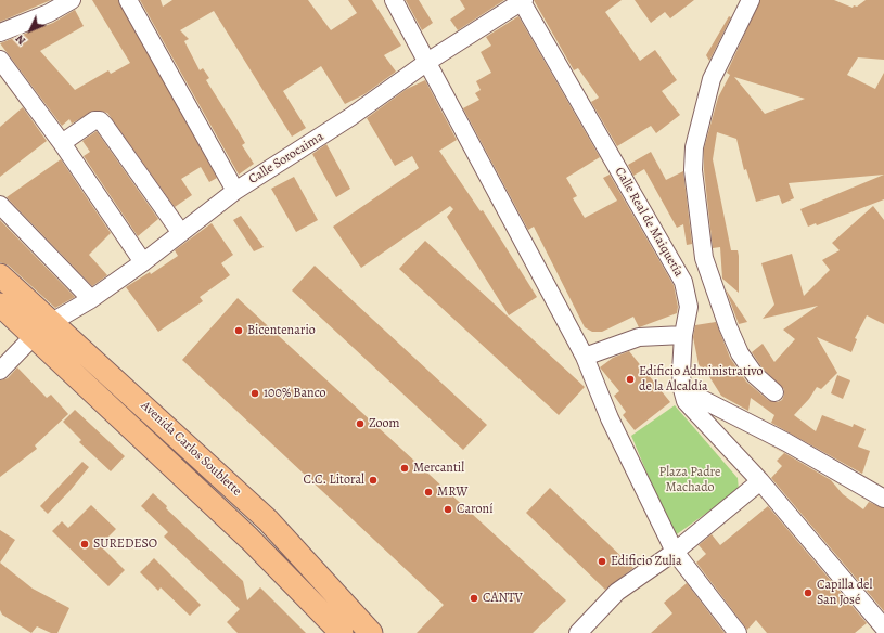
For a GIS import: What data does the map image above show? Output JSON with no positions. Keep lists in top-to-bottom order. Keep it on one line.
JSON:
{"streets":{"main road":["Avenida Carlos Soublette"],"street":["Calle Sorocaima","Calle Real de Maiquetía"]},"crossings":[["Calle Sorocaima","Calle Real de Maiquetía"],["Calle Sorocaima","Avenida Carlos Soublette"]],"parks":["Plaza Padre Machado"],"places":["Bicentenario","Edificio Administrativo de la Alcaldía","100% Banco","Zoom","Mercantil","C.C. Litoral","MRW","Caroní","SUREDESO","Edificio Zulia","Capilla del San José","CANTV"],"north":"bottom left"}
